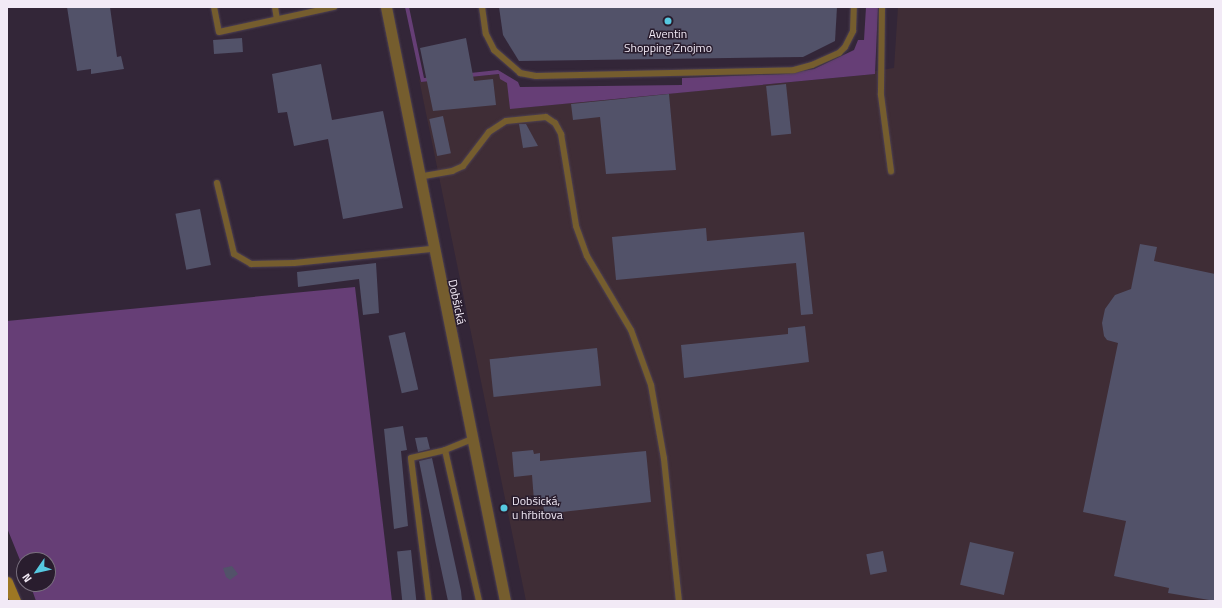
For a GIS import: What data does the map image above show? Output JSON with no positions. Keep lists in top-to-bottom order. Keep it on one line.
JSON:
{"streets":{"street":["Dobšická"]},"places":["Aventin Shopping Znojmo","Dobšická, u hřbitova"],"north":"bottom left"}
